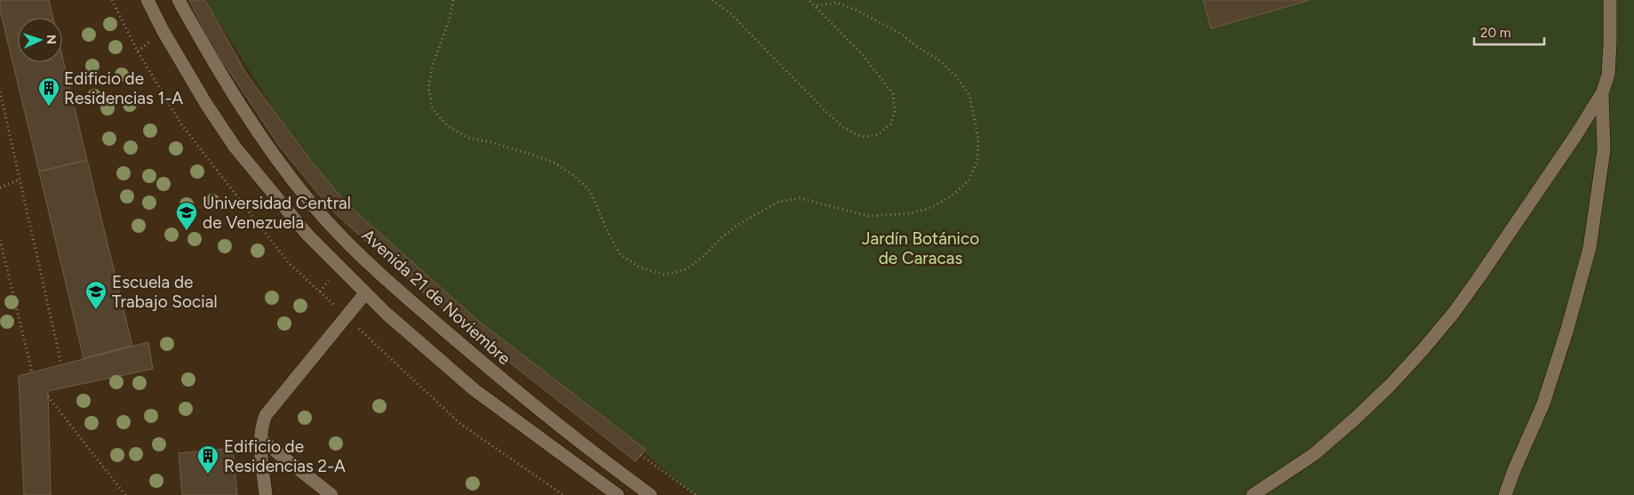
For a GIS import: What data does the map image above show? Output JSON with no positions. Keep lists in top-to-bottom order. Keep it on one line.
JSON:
{"streets":{"lane":["Avenida 21 de Noviembre"]},"parks":["Jardín Botánico de Caracas"],"places":{"building":["Edificio de Residencias 1-A","Edificio de Residencias 2-A"],"school or university":["Universidad Central de Venezuela","Escuela de Trabajo Social"]},"scale_bar":"20 m","north":"right"}
